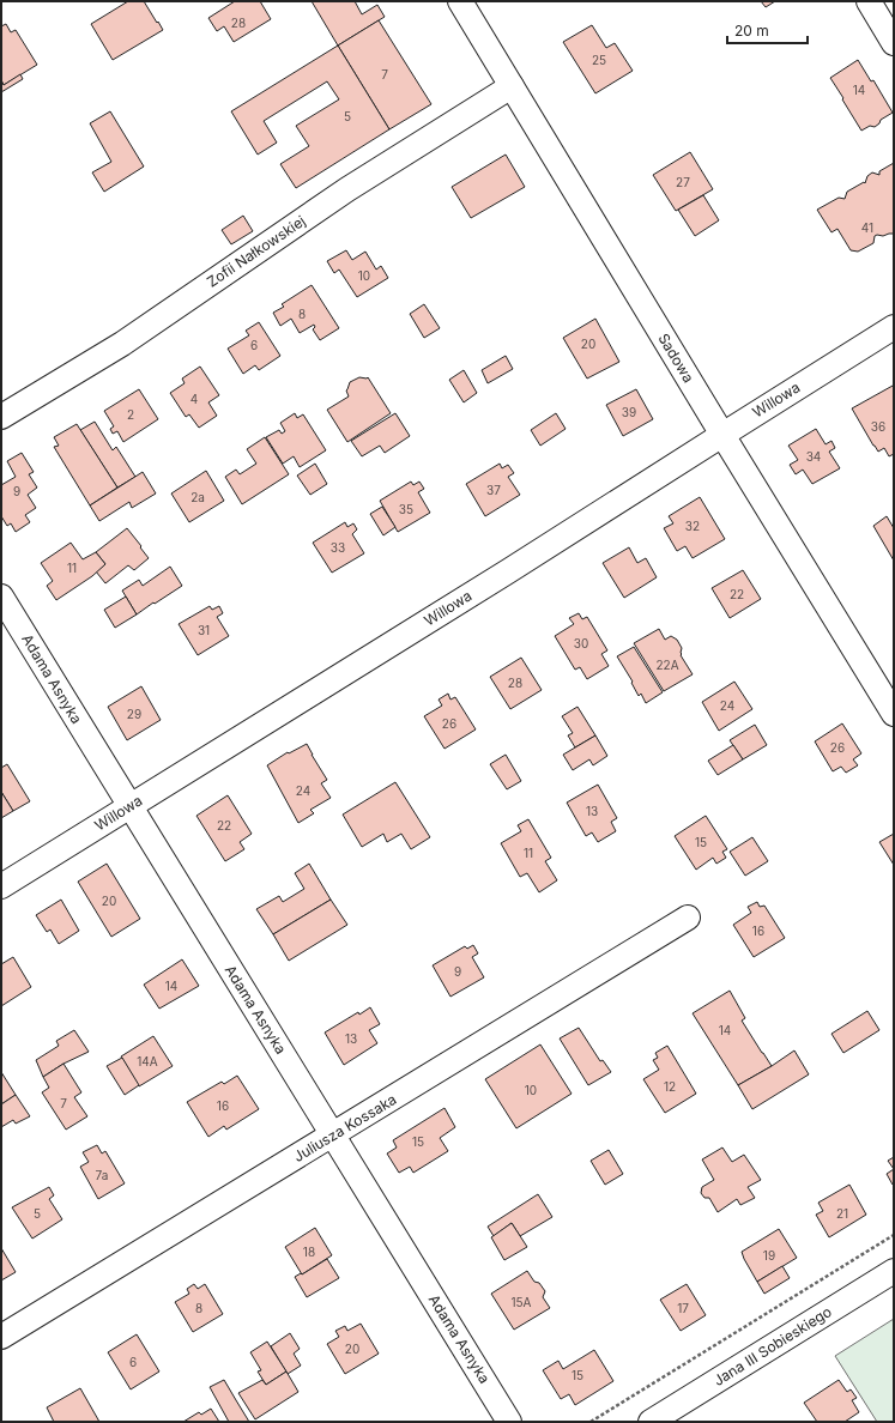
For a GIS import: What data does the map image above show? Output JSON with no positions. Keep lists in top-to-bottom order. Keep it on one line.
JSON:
{"streets":{"street":["Zofii Nałkowskiej","Sadowa","Willowa","Adama Asnyka","Juliusza Kossaka","Jana III Sobieskiego"]},"crossings":[["Zofii Nałkowskiej","Sadowa"],["Sadowa","Willowa"],["Willowa","Adama Asnyka"],["Adama Asnyka","Juliusza Kossaka"]],"house_numbers":["28","25","7","14","5","27","41","10","8","20","6","4","39","2","36","34","37","9","2a","35","32","33","11","22","31","30","22A","28","24","29","26","26","24","13","22","15","11","20","16","9","14","14","13","14A","12","10","7","16","15","7a","5","21","18","19","15A","8","17","20","6","15"],"scale_bar":"20 m"}
